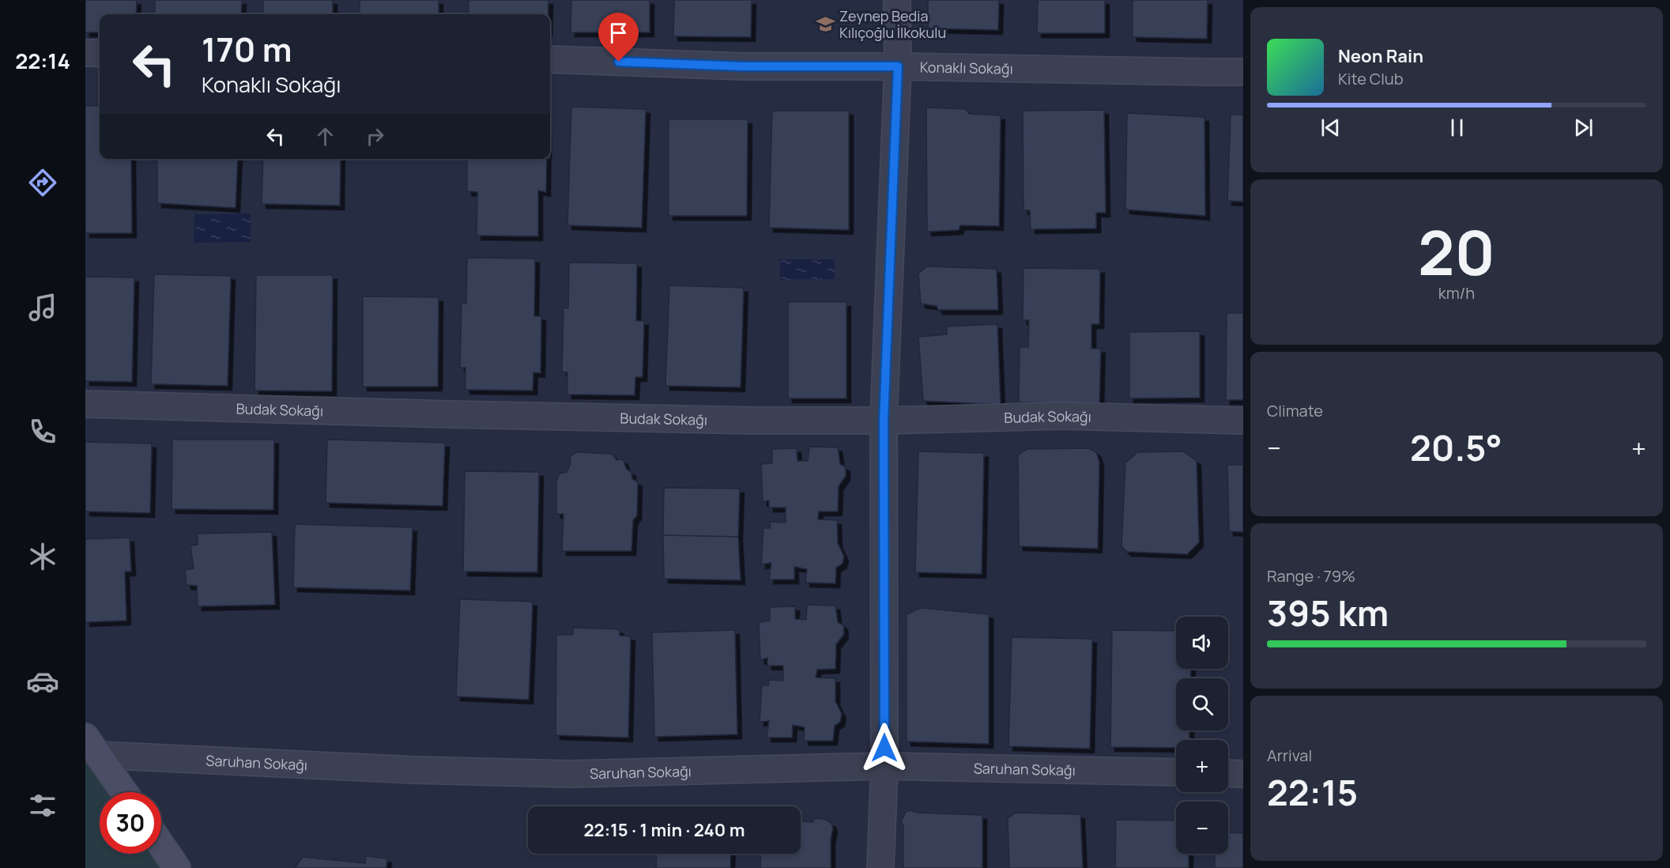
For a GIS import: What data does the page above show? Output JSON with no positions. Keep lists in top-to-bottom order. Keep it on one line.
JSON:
{"streets":{"street":["Konaklı Sokağı","Budak Sokağı","Saruhan Sokağı"]},"places":{"school or university":["Zeynep Bedia Kılıçoğlu İlkokulu"]},"page":{"tabs":"22:14","turn":["170 m","Konaklı Sokağı"],"song":["Neon Rain","Kite Club"],"tile":[["20","km/h"],"Climate",["Range · 79%","395 km"],["Arrival","22:15"]],"heat":["−","20.5°","+"],"map_buttons":["+","−"],"limit":"30","trip":"22:15 · 1 min · 240 m"}}
